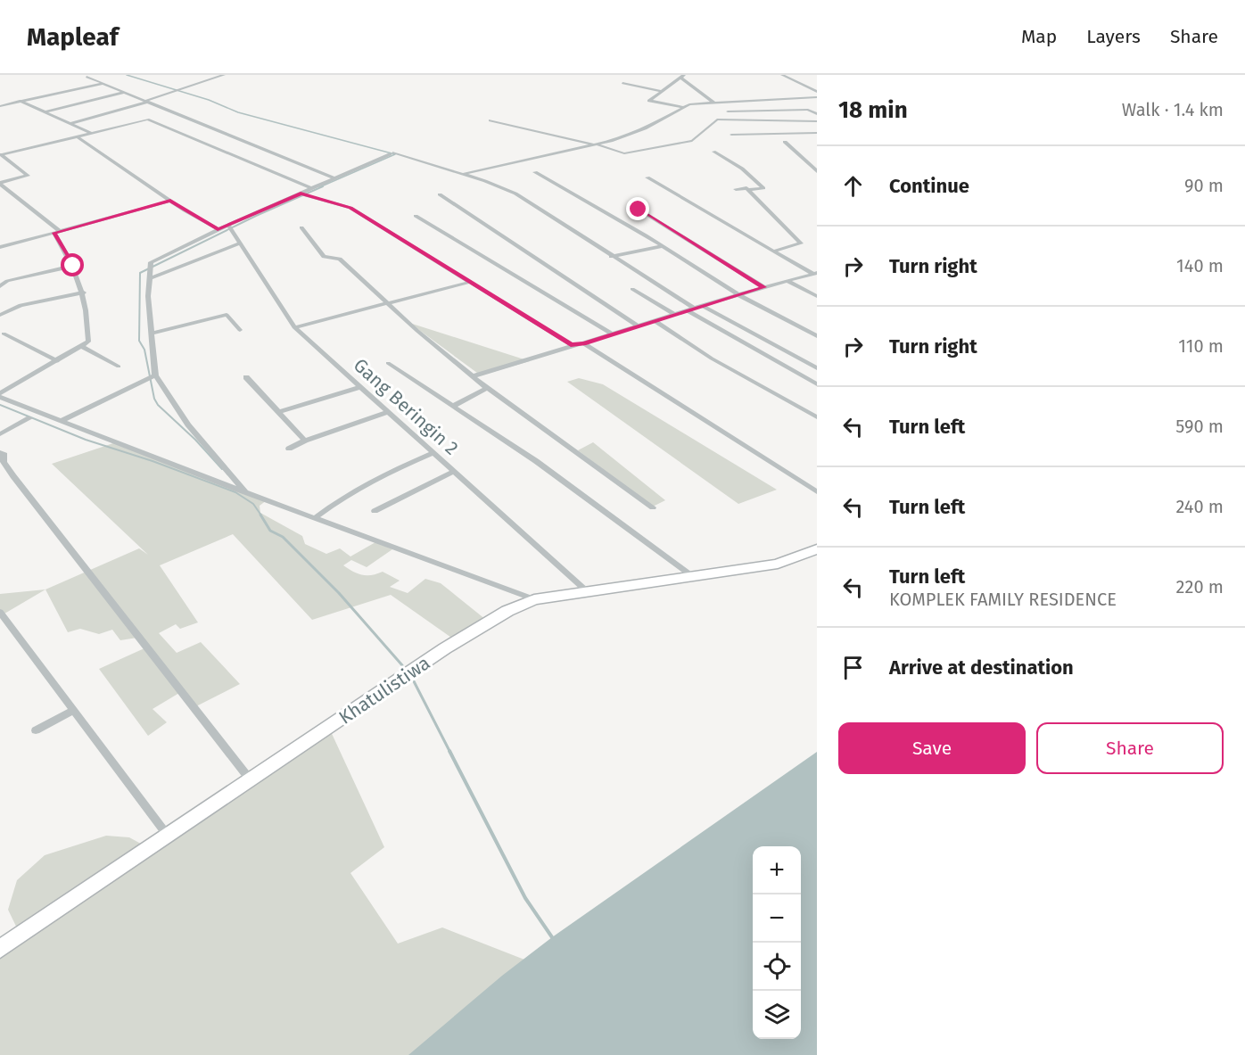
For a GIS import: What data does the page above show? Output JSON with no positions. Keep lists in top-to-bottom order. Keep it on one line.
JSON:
{"streets":{"highway":["Khatulistiwa"],"street":["Gang Beringin 2"]},"crossings":[["Gang Beringin 2","Khatulistiwa"]],"page":{"header":"Mapleaf","nav":["Map","Layers","Share"],"heading":["18 min","Walk · 1.4 km"],"list":[["Continue","90 m"],["Turn right","140 m"],["Turn right","110 m"],["Turn left","590 m"],["Turn left","240 m"],["Turn left","KOMPLEK FAMILY RESIDENCE","220 m"],"Arrive at destination"],"buttons":["Save","Share"],"map_buttons":["+","−"]}}
